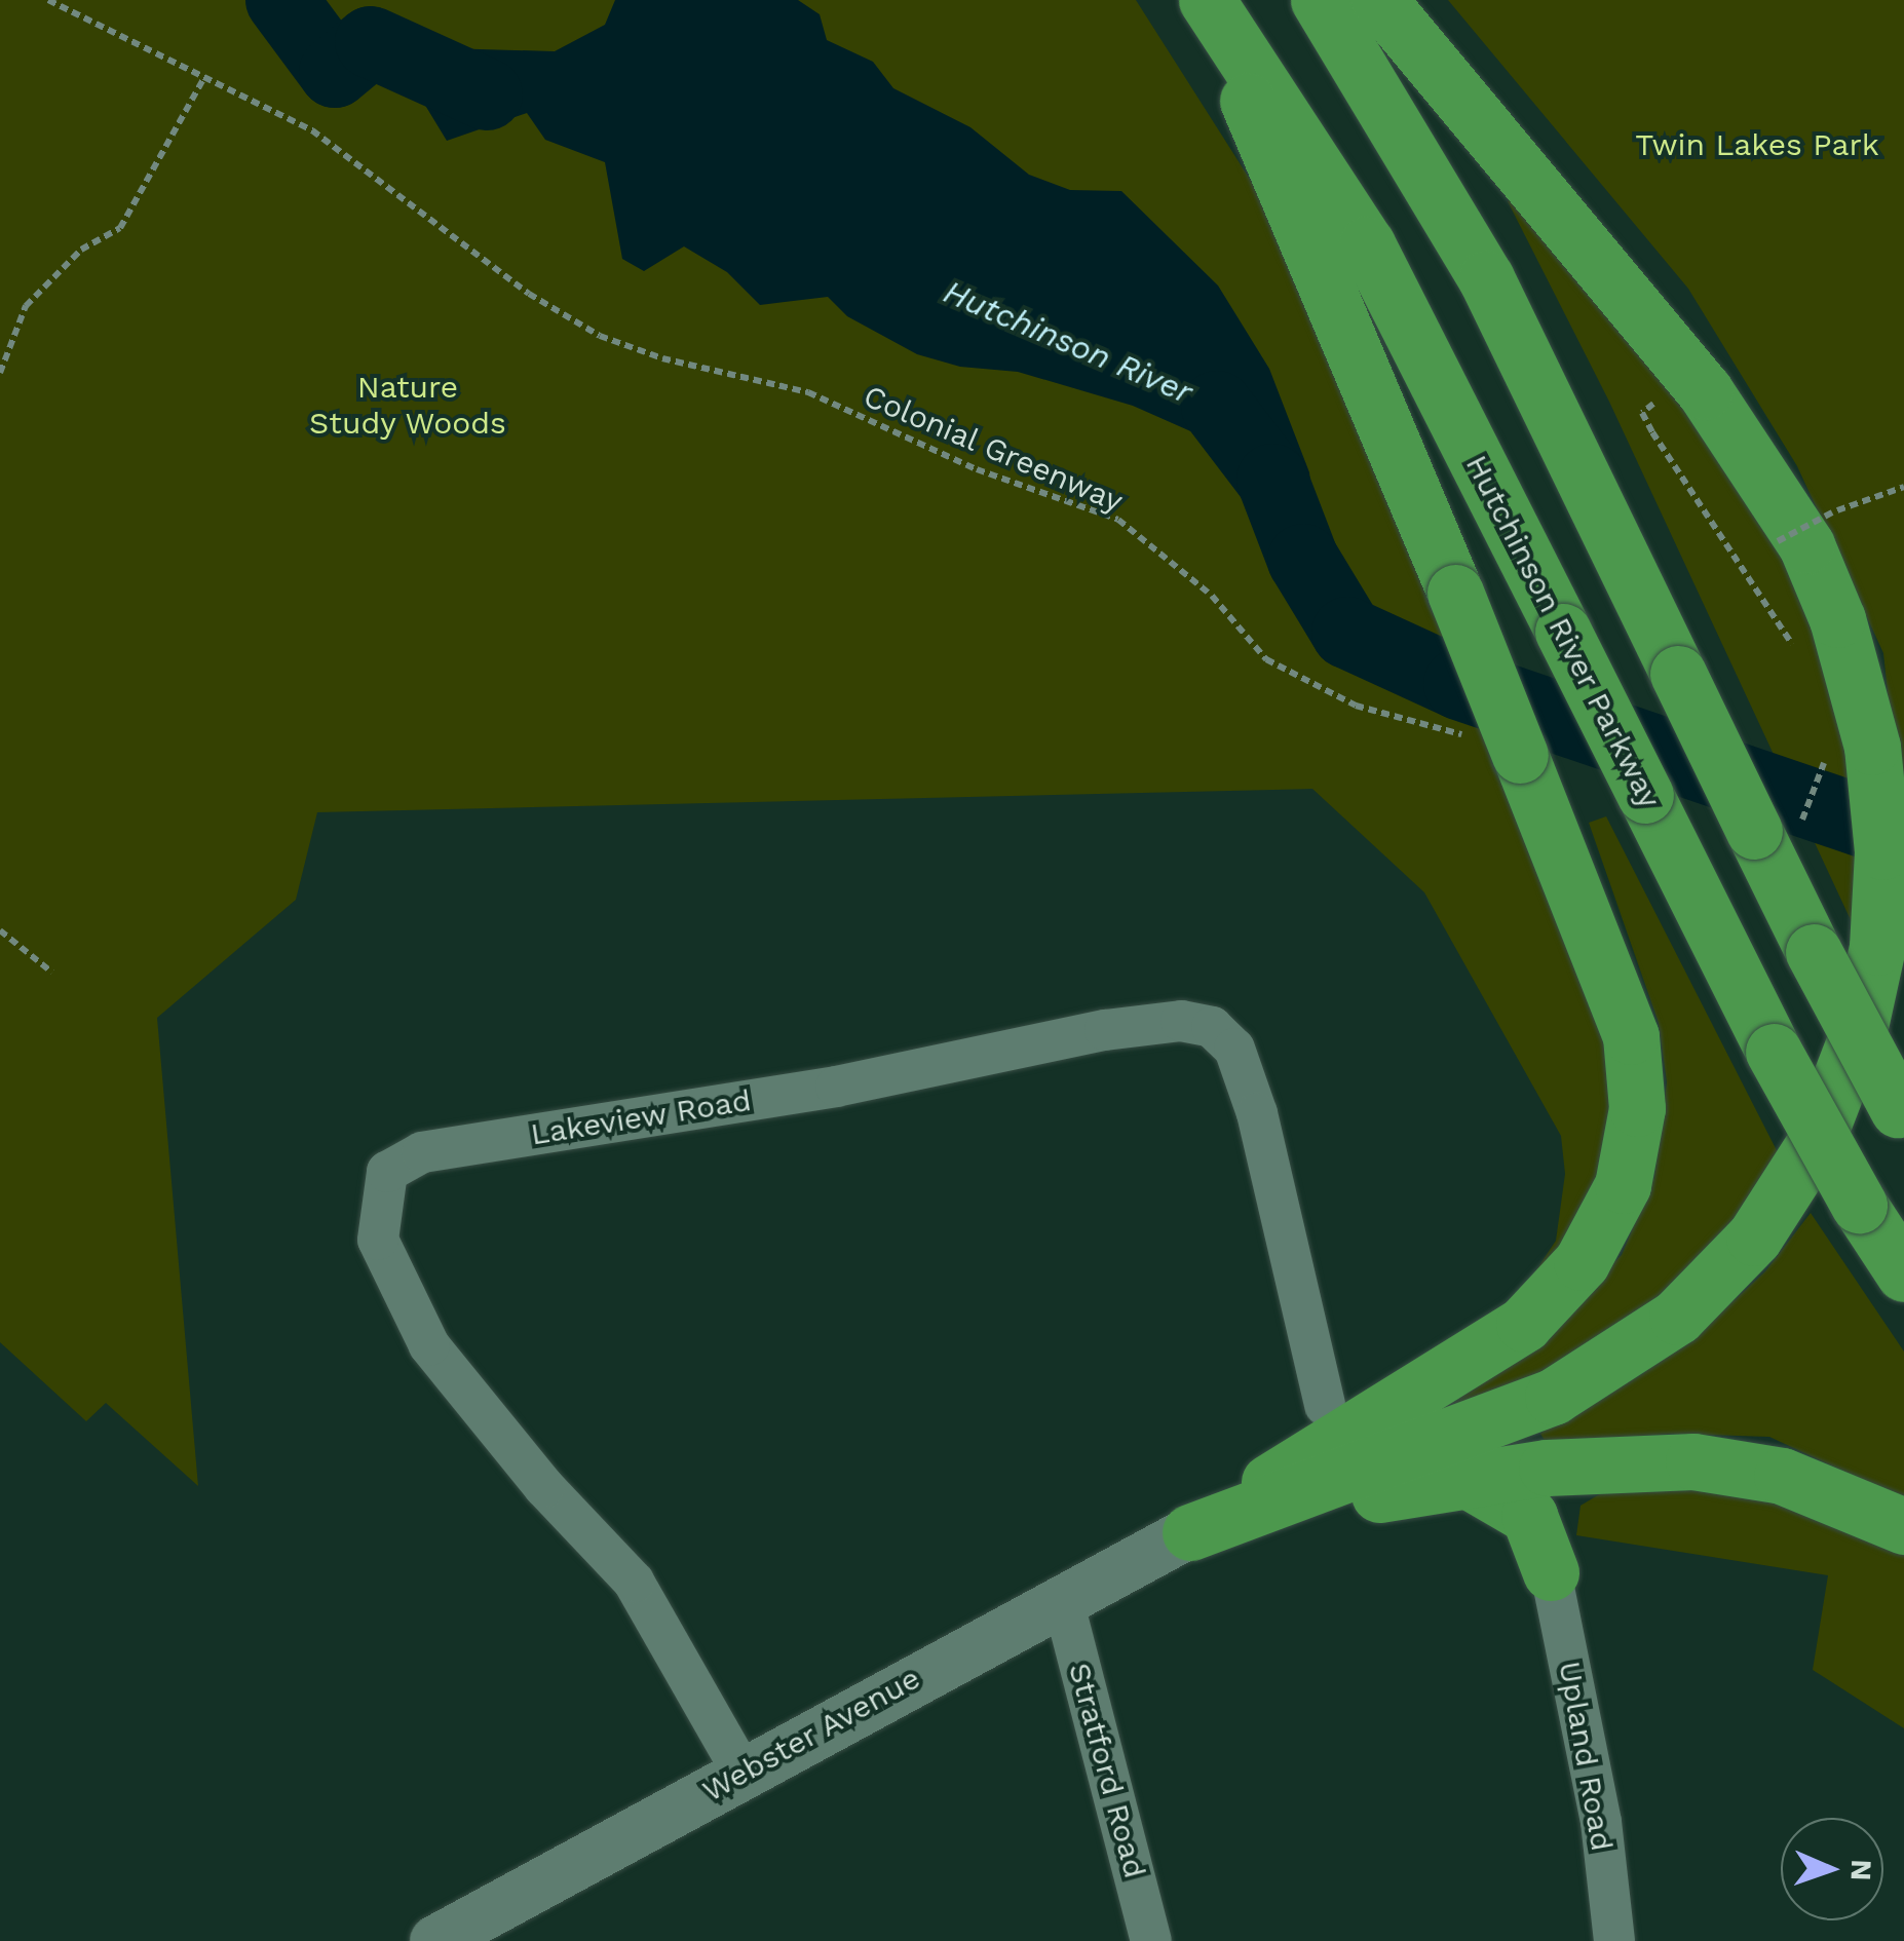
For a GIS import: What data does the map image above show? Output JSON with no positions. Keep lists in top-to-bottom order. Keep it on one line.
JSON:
{"streets":{"highway":["Hutchinson River Parkway"],"street":["Lakeview Road","Webster Avenue","Upland Road","Stratford Road"],"path":["Colonial Greenway"]},"crossings":[["Lakeview Road","Webster Avenue"],["Webster Avenue","Stratford Road"]],"water":["Hutchinson River"],"parks":["Twin Lakes Park","Nature Study Woods"],"north":"right"}
